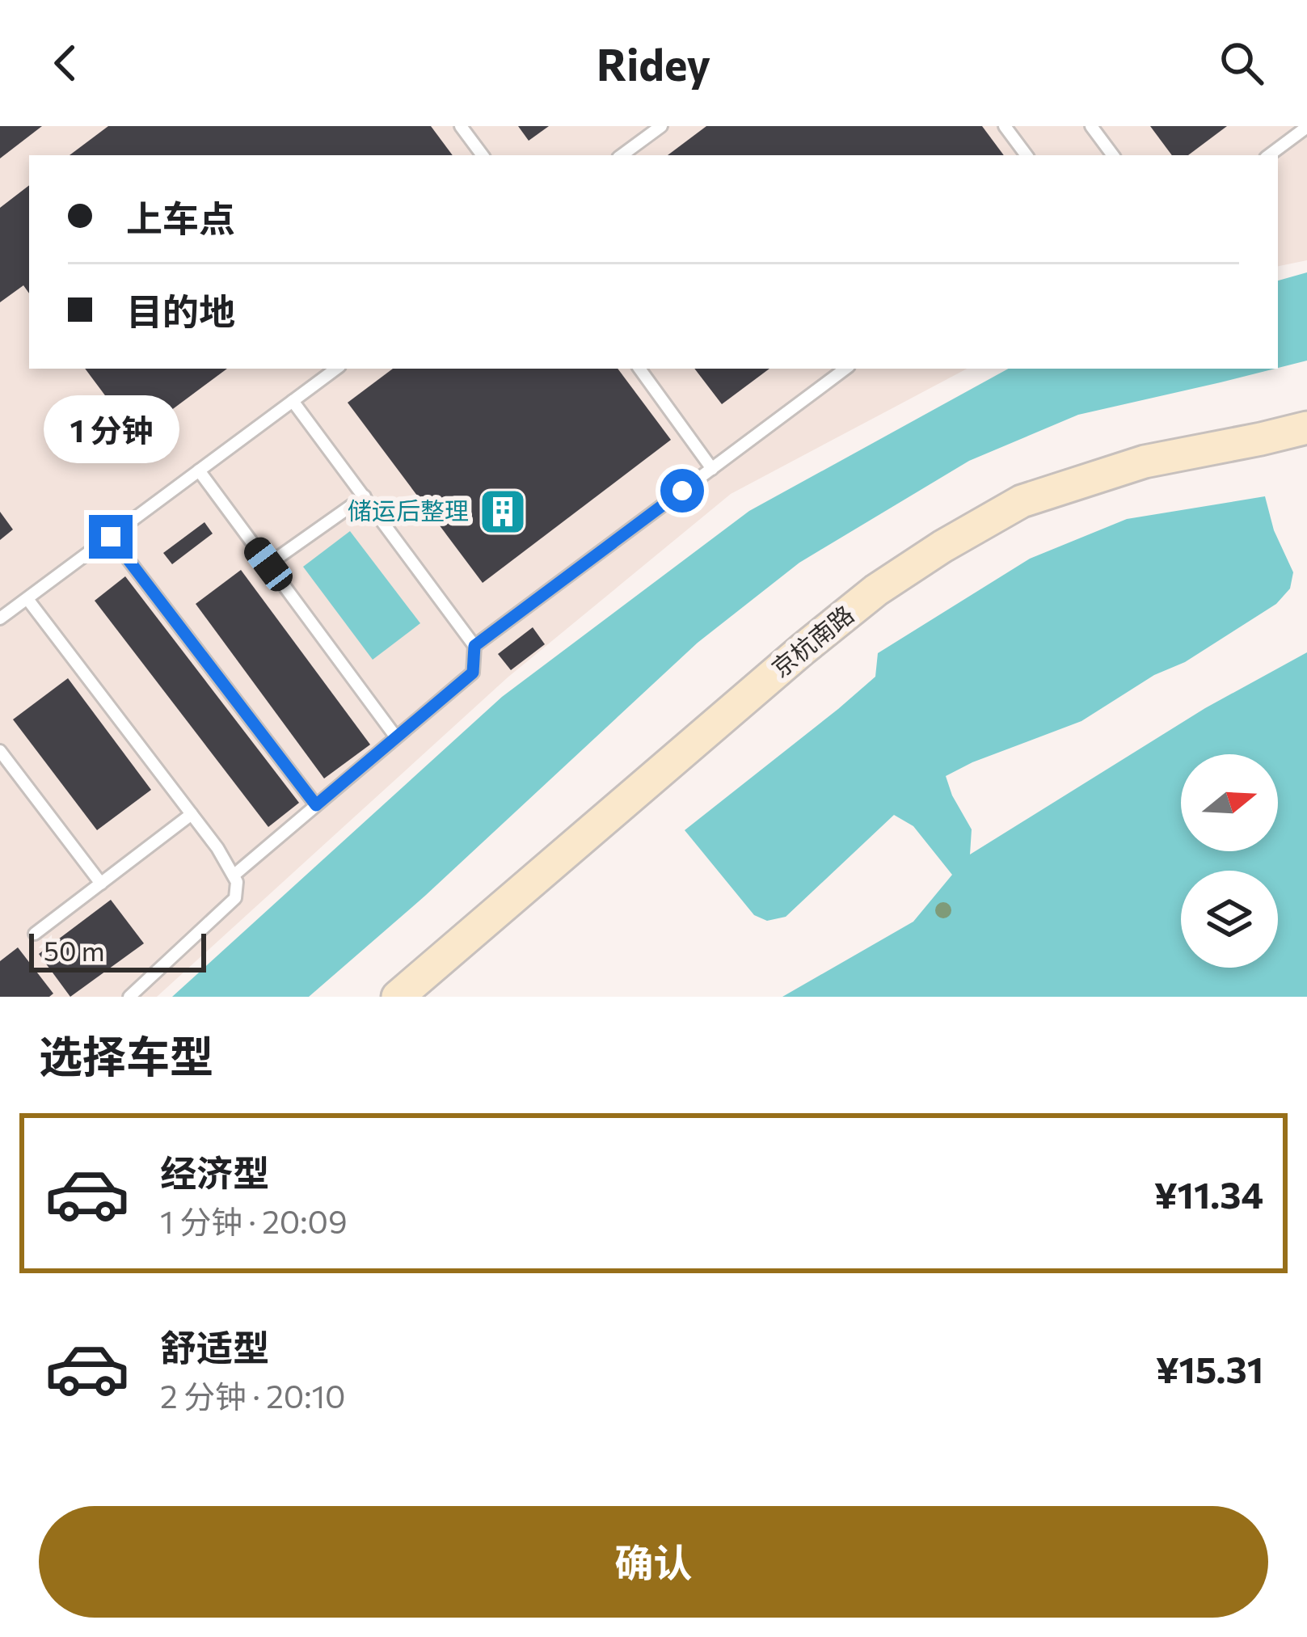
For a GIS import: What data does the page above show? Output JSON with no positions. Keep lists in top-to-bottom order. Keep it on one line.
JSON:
{"streets":{"street":["京杭南路"]},"places":{"building":["储运后整理"]},"scale_bar":"50 m","north":"right","page":{"header":"Ridey","banner":["上车点","目的地"],"bubble":"1 分钟","scale":"50 m","heading":"选择车型","list":[{"name":"经济型","note":"1 分钟 · 20:09","value":"¥11.34"},{"name":"舒适型","note":"2 分钟 · 20:10","value":"¥15.31"}],"buttons":"确认"}}
